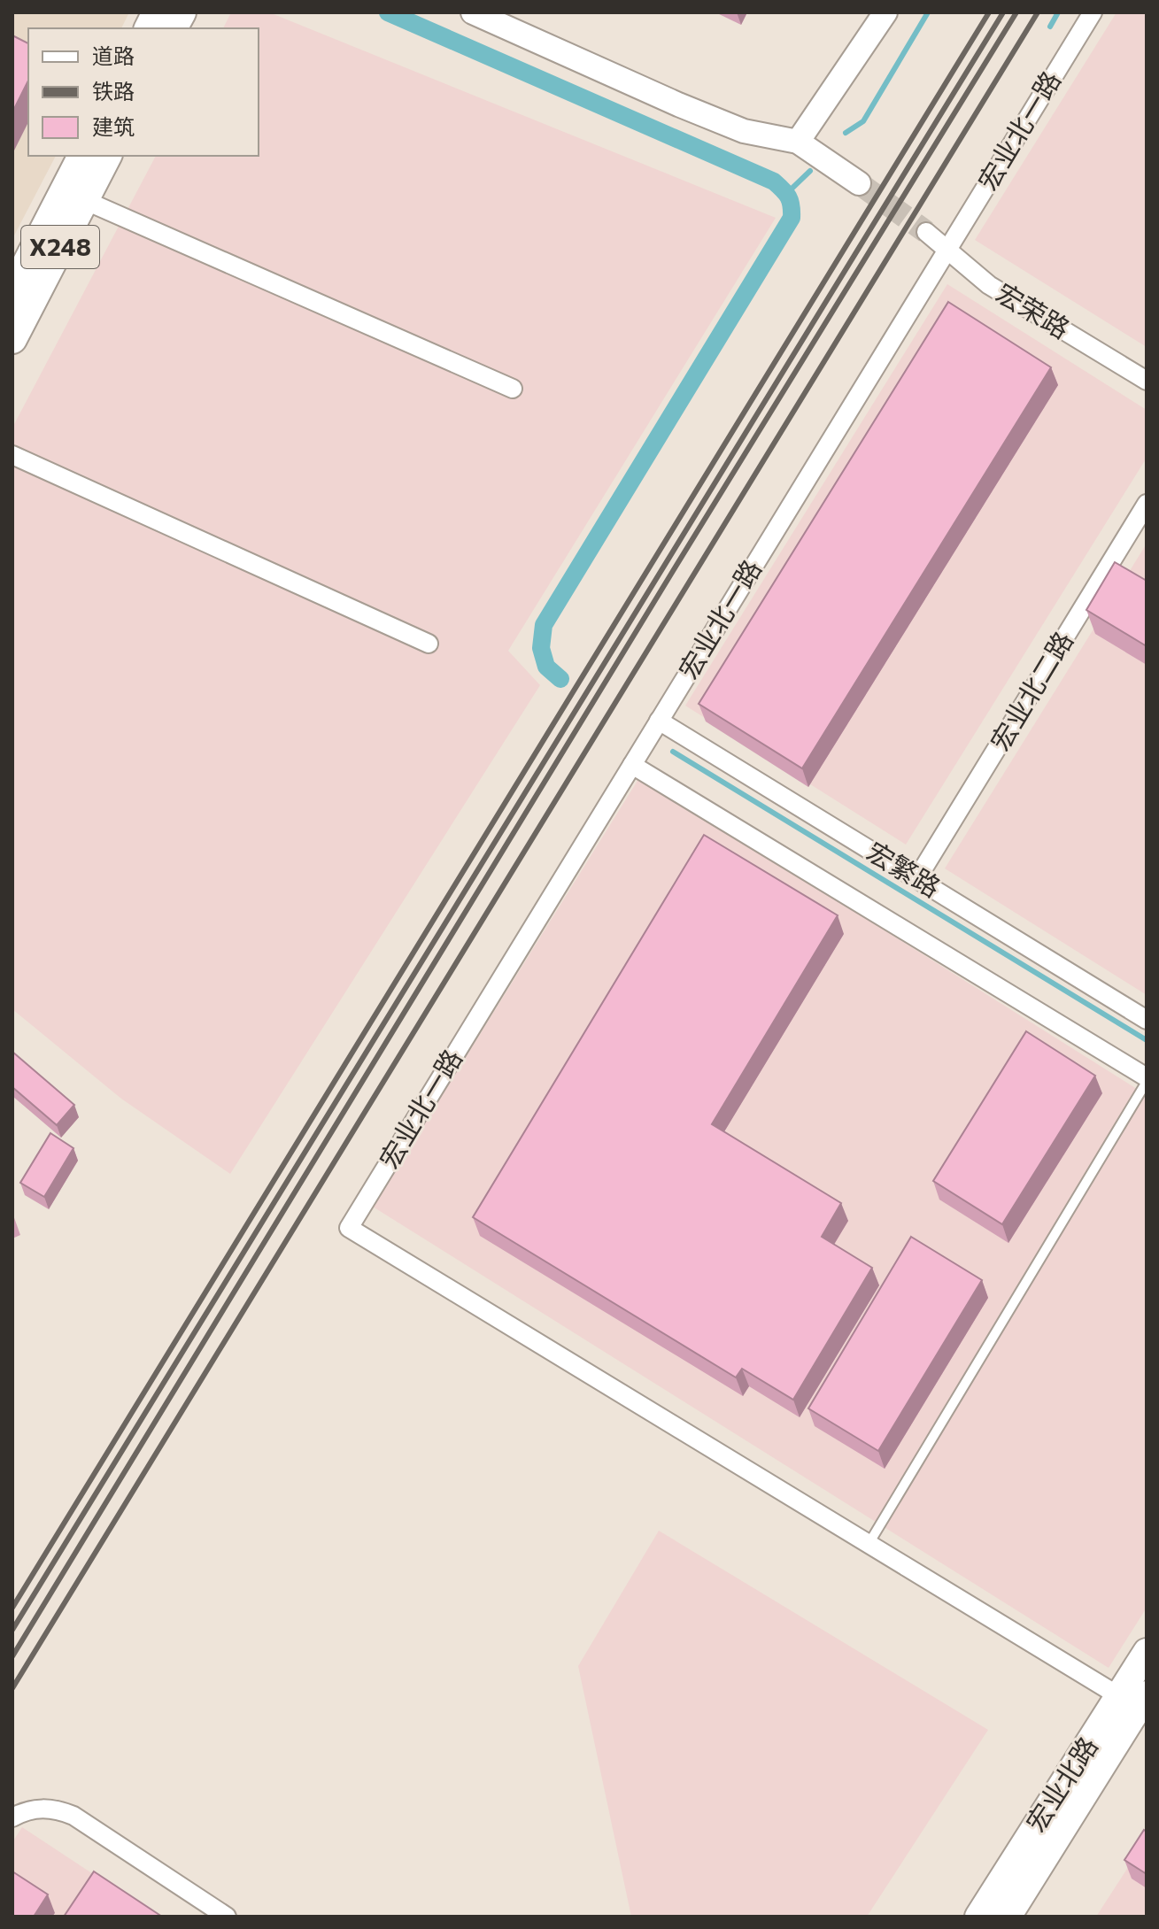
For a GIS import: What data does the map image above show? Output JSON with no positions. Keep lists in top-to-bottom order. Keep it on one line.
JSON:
{"streets":{"main road":["X248","宏业北路"],"street":["宏业北一路","宏荣路","宏业北二路","宏繁路"]},"crossings":[["宏业北一路","宏荣路"],["宏业北一路","宏繁路"],["宏业北二路","宏繁路"]],"legend":["道路","铁路","建筑"]}
